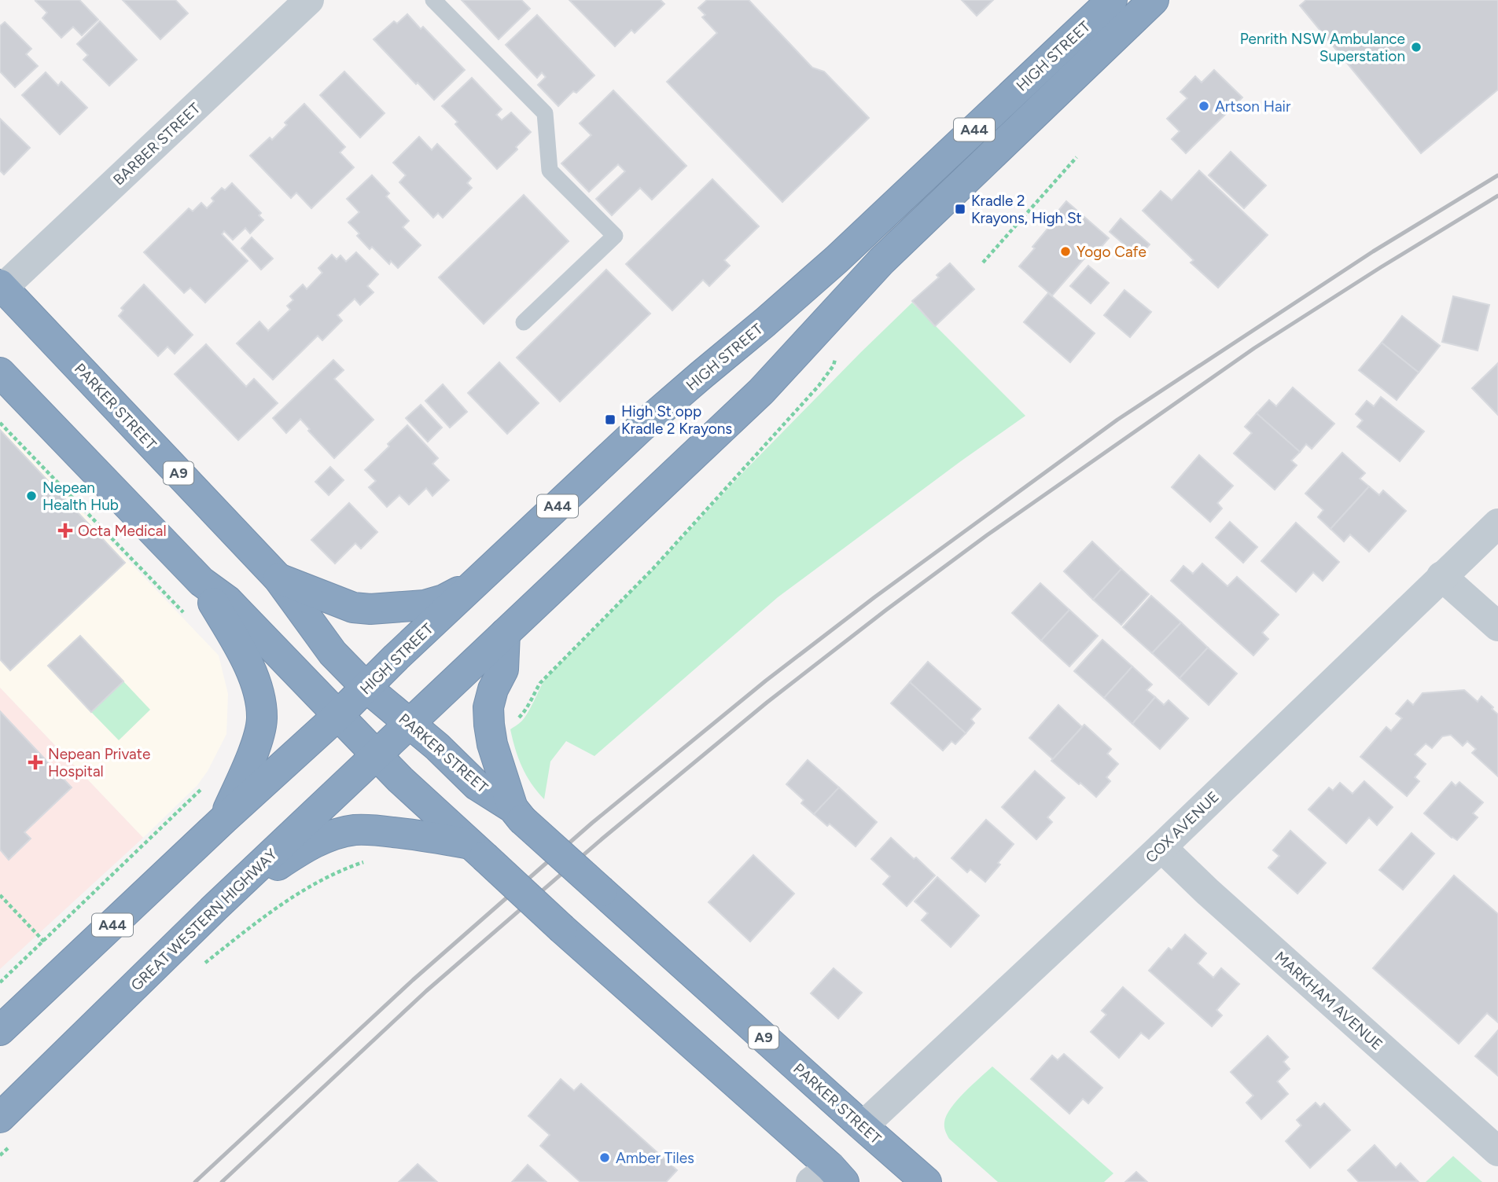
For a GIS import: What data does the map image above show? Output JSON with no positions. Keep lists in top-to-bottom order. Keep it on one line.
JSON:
{"streets":{"highway":["HIGH STREET","A44","PARKER STREET","A9","GREAT WESTERN HIGHWAY"],"street":["BARBER STREET","COX AVENUE","MARKHAM AVENUE"]},"crossings":[["HIGH STREET","A44"],["HIGH STREET","PARKER STREET"],["HIGH STREET","GREAT WESTERN HIGHWAY"],["BARBER STREET","PARKER STREET"],["PARKER STREET","COX AVENUE"],["PARKER STREET","GREAT WESTERN HIGHWAY"],["COX AVENUE","MARKHAM AVENUE"]],"places":{"other":["Penrith NSW Ambulance Superstation","Artson Hair","Yogo Cafe","Nepean Health Hub","Amber Tiles"],"transit":["Kradle 2 Krayons, High St","High St opp Kradle 2 Krayons"],"health":["Octa Medical","Nepean Private Hospital"]}}
